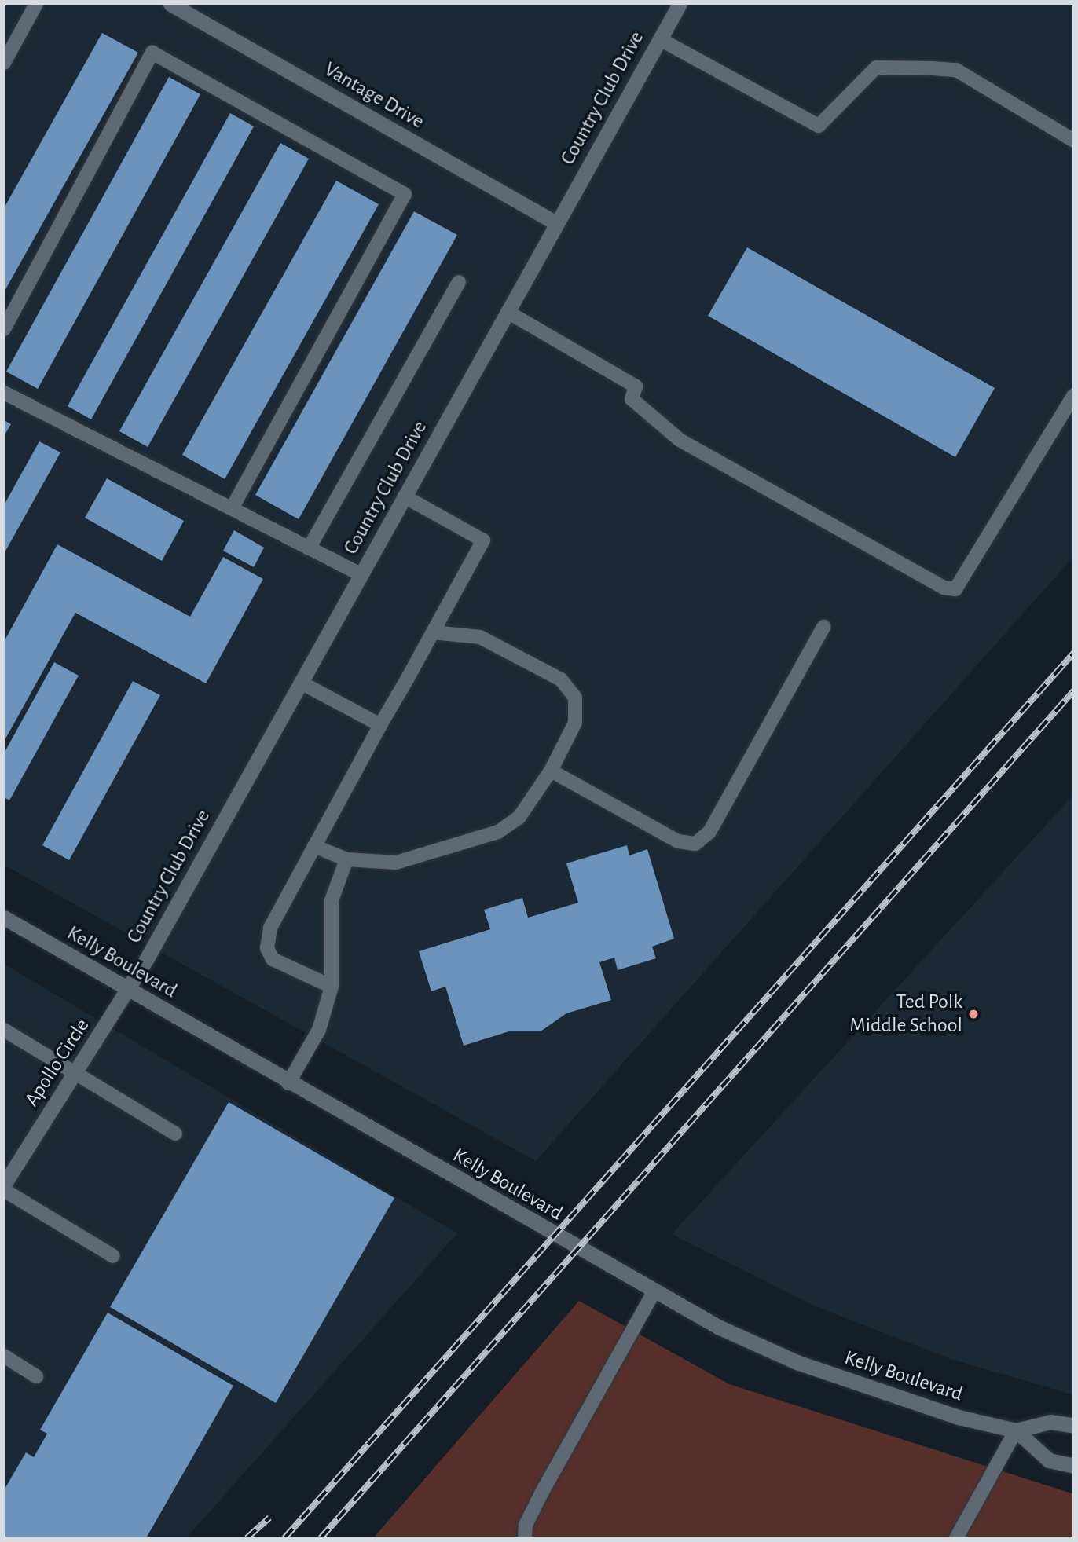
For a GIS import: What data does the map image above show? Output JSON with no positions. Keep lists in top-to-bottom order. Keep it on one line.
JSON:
{"streets":{"street":["Vantage Drive","Country Club Drive","Kelly Boulevard","Apollo Circle"]},"crossings":[["Vantage Drive","Country Club Drive"],["Country Club Drive","Kelly Boulevard"],["Country Club Drive","Apollo Circle"],["Kelly Boulevard","Apollo Circle"]],"places":["Ted Polk Middle School"]}
